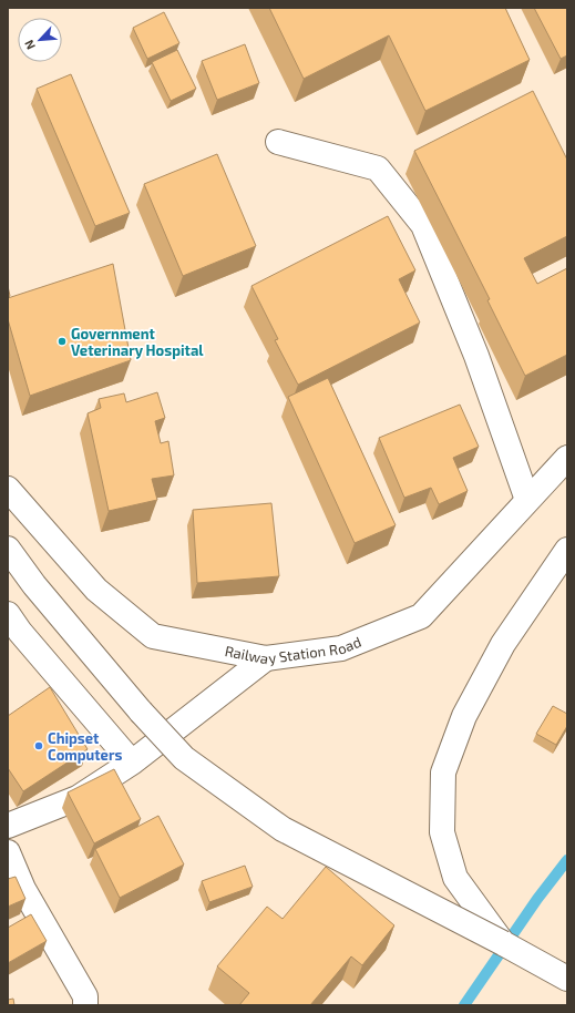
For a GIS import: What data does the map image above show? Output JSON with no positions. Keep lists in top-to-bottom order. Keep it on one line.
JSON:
{"streets":{"street":["Railway Station Road"]},"places":["Government Veterinary Hospital","Chipset Computers"],"north":"bottom left"}
